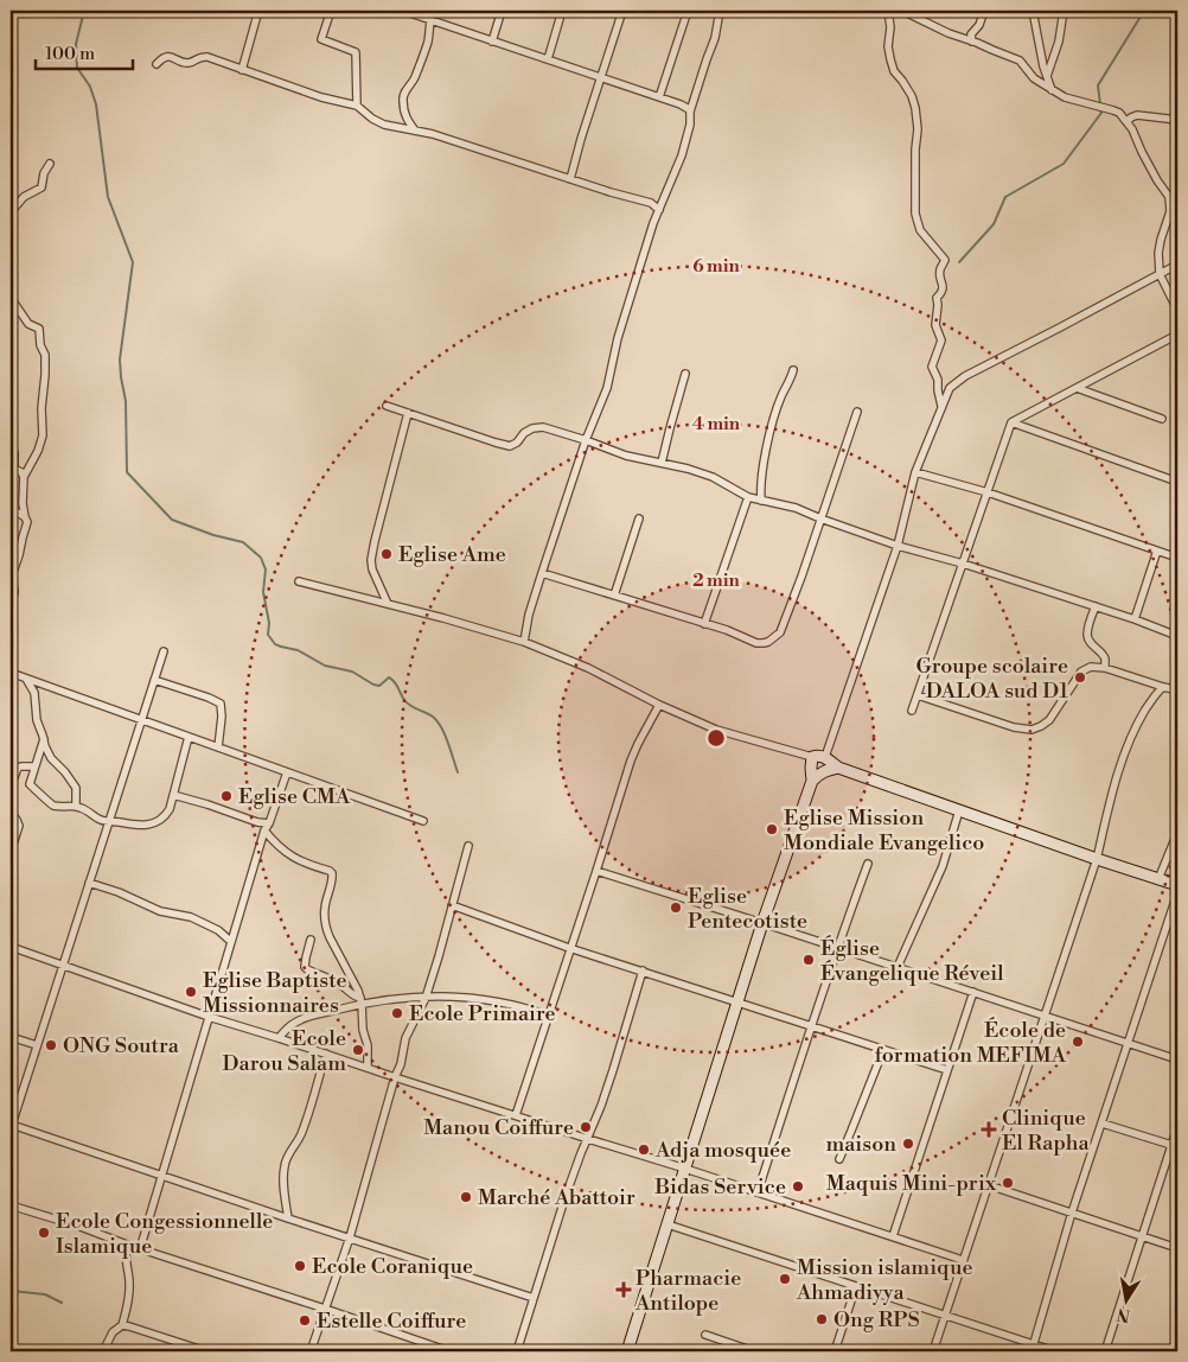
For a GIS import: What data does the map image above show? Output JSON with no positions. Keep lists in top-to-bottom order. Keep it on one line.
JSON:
{"places":{"other":["Eglise Ame","Groupe scolaire DALOA sud D1","Eglise CMA","Eglise Mission Mondiale Evangelico","Eglise Pentecotiste","Église Évangelique Réveil","Eglise Baptiste Missionnaires","Ecole Primaire","École de formation MEFIMA","ONG Soutra","Ecole Darou Salam","Manou Coiffure","maison","Adja mosquée","Maquis Mini-prix","Bidas Service","Marché Abattoir","Ecole Congessionnelle Islamique","Ecole Coranique","Mission islamique Ahmadiyya","Ong RPS","Estelle Coiffure"],"health":["Clinique El Rapha","Pharmacie Antilope"]},"scale_bar":"100 m","north":"bottom","rings":["6 min","4 min","2 min"]}
